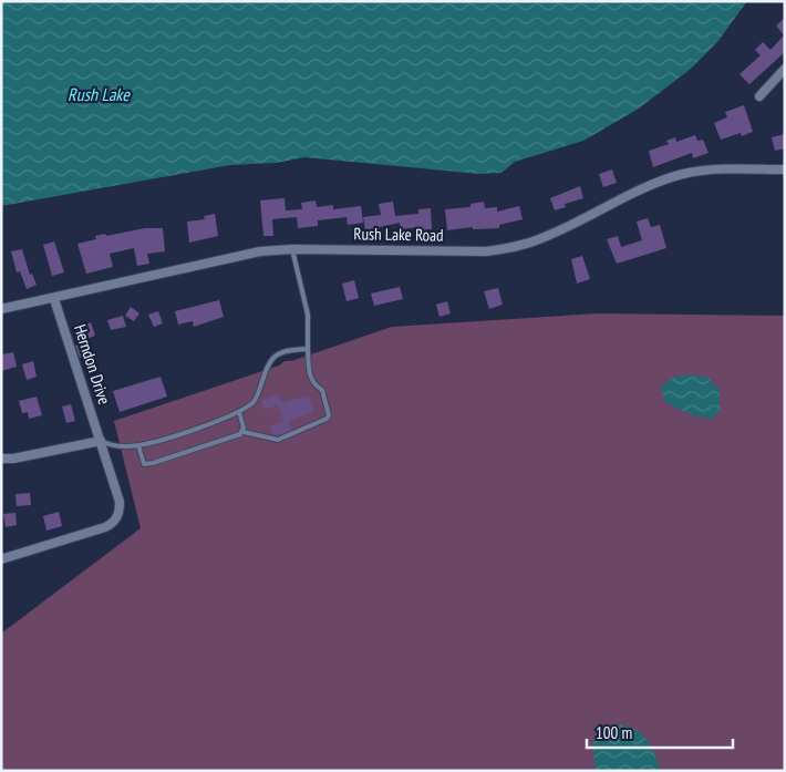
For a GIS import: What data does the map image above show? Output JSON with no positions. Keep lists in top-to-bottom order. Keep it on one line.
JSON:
{"streets":{"street":["Rush Lake Road","Herndon Drive"]},"crossings":[["Rush Lake Road","Herndon Drive"]],"water":["Rush Lake"],"scale_bar":"100 m"}
